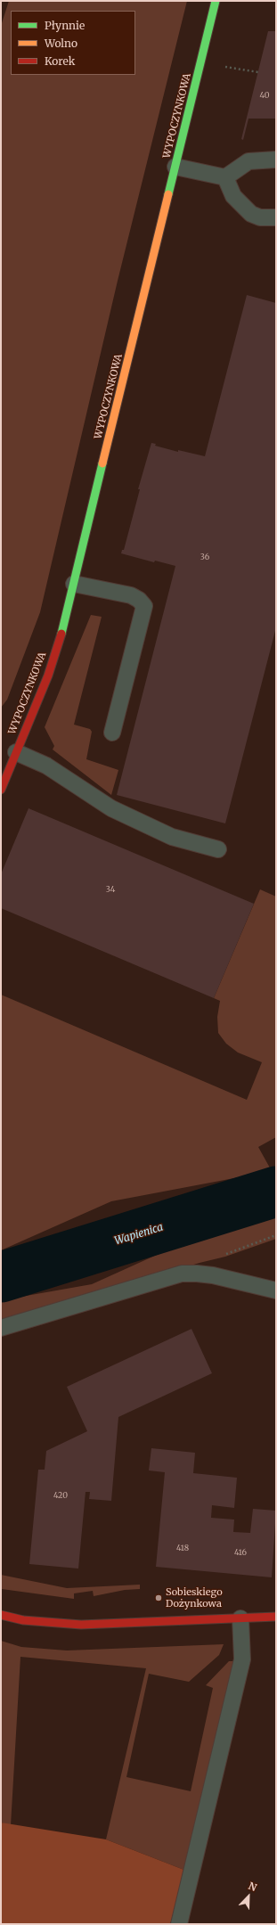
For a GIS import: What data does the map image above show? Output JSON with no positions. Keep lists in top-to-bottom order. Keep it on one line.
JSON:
{"streets":{"street":["WYPOCZYNKOWA"]},"water":["Wapienica"],"places":["Sobieskiego Dożynkowa"],"house_numbers":["40","36","34","420","418","416"],"legend":["Płynnie","Wolno","Korek"],"north":"top right"}
